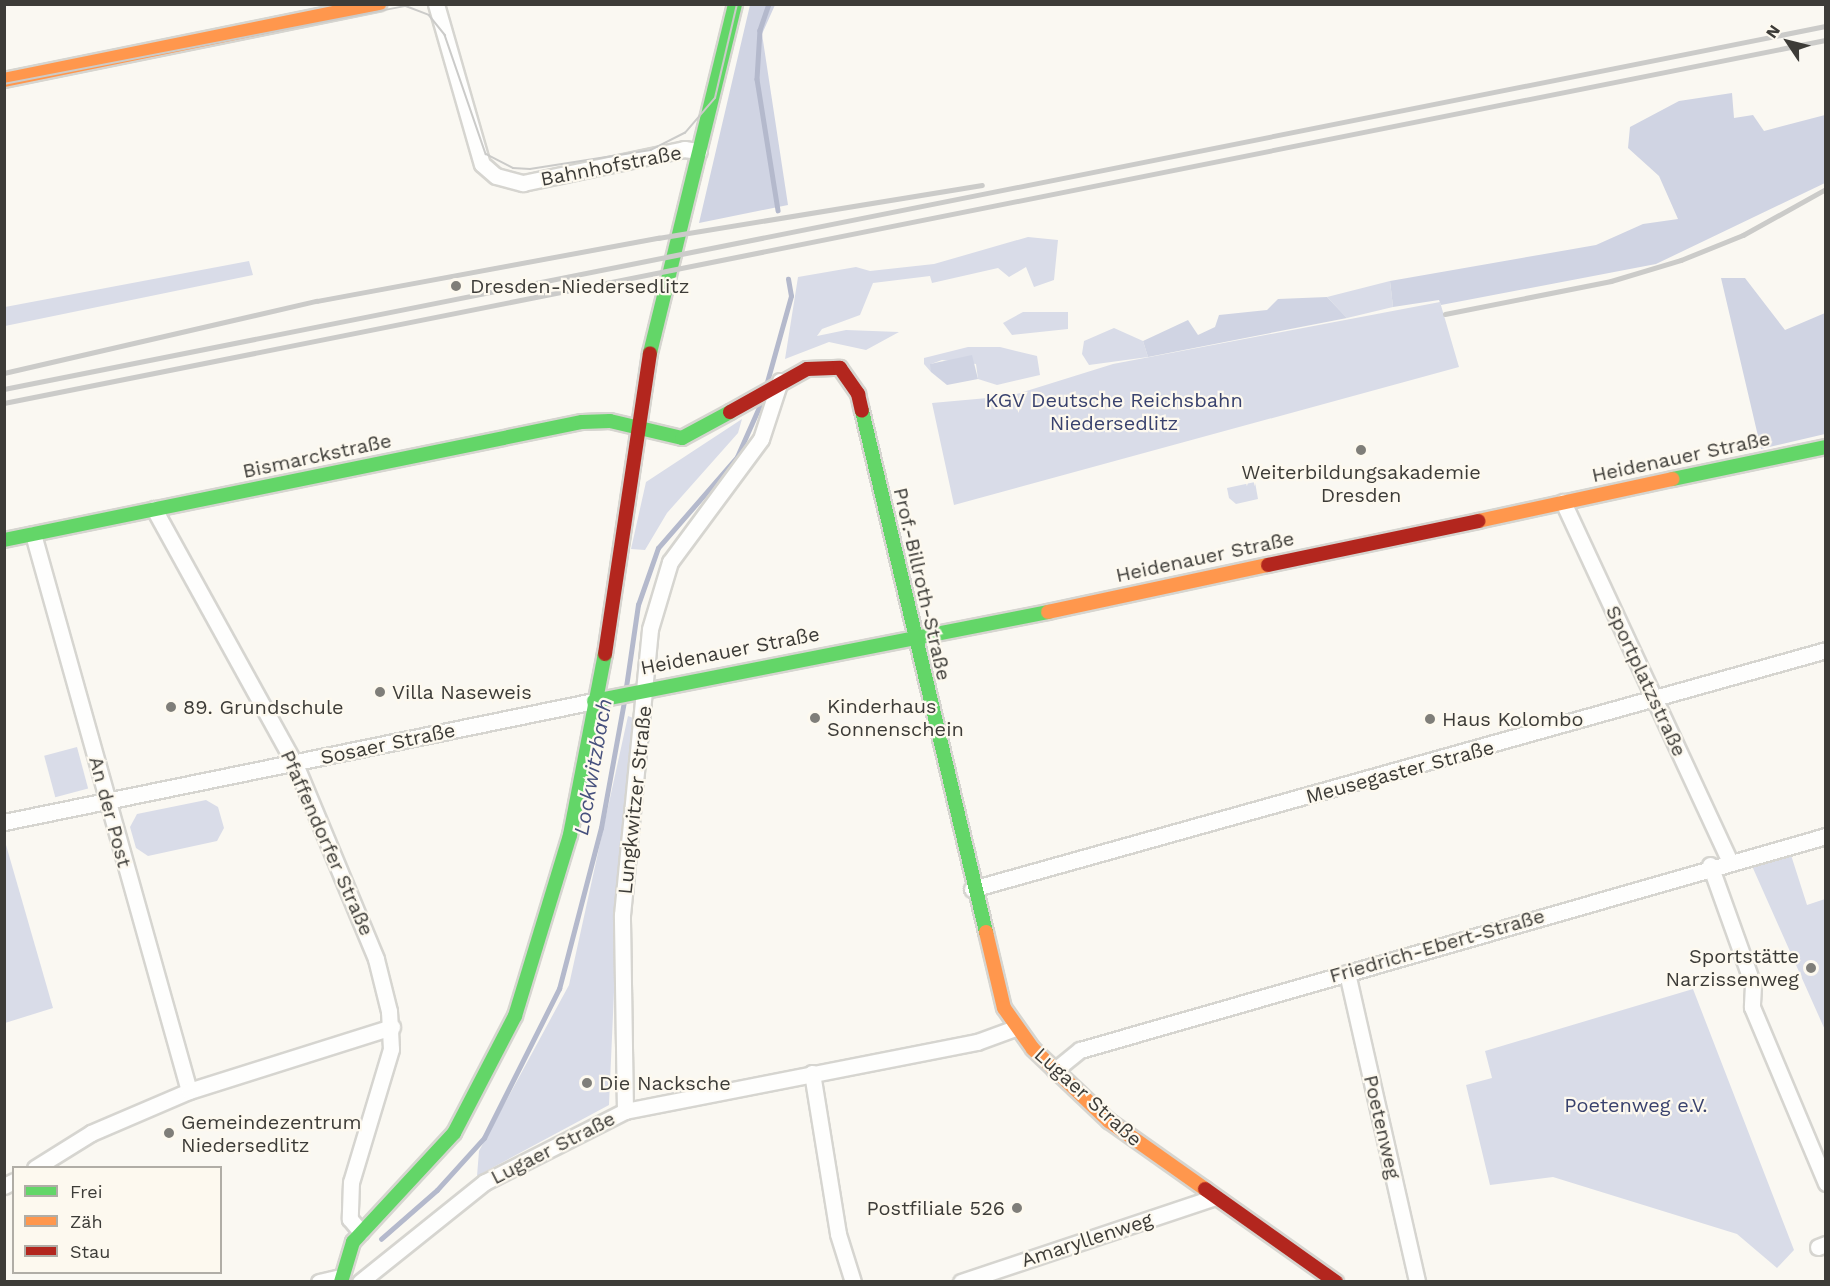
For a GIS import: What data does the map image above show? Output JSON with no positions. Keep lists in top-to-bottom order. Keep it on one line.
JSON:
{"streets":{"street":["Bahnhofstraße","Bismarckstraße","Heidenauer Straße","Prof.-Billroth-Straße","Sportplatzstraße","Sosaer Straße","Meusegaster Straße","Lungkwitzer Straße","An der Post","Pfaffendorfer Straße","Friedrich-Ebert-Straße","Lugaer Straße","Poetenweg","Amaryllenweg"]},"crossings":[["Bismarckstraße","Prof.-Billroth-Straße"],["Bismarckstraße","An der Post"],["Bismarckstraße","Pfaffendorfer Straße"],["Heidenauer Straße","Prof.-Billroth-Straße"],["Heidenauer Straße","Sportplatzstraße"],["Heidenauer Straße","Sosaer Straße"],["Heidenauer Straße","Lungkwitzer Straße"],["Prof.-Billroth-Straße","Meusegaster Straße"],["Prof.-Billroth-Straße","Lungkwitzer Straße"],["Prof.-Billroth-Straße","Lugaer Straße"],["Sportplatzstraße","Meusegaster Straße"],["Sportplatzstraße","Friedrich-Ebert-Straße"],["Sosaer Straße","An der Post"],["Sosaer Straße","Pfaffendorfer Straße"],["Lungkwitzer Straße","Lugaer Straße"],["Friedrich-Ebert-Straße","Lugaer Straße"],["Friedrich-Ebert-Straße","Poetenweg"],["Lugaer Straße","Amaryllenweg"]],"water":["Lockwitzbach"],"parks":["KGV Deutsche Reichsbahn Niedersedlitz","Poetenweg e.V."],"places":["Dresden-Niedersedlitz","Weiterbildungsakademie Dresden","Villa Naseweis","89. Grundschule","Kinderhaus Sonnenschein","Haus Kolombo","Sportstätte Narzissenweg","Die Nacksche","Gemeindezentrum Niedersedlitz","Postfiliale 526"],"legend":["Frei","Zäh","Stau"],"north":"top left"}
